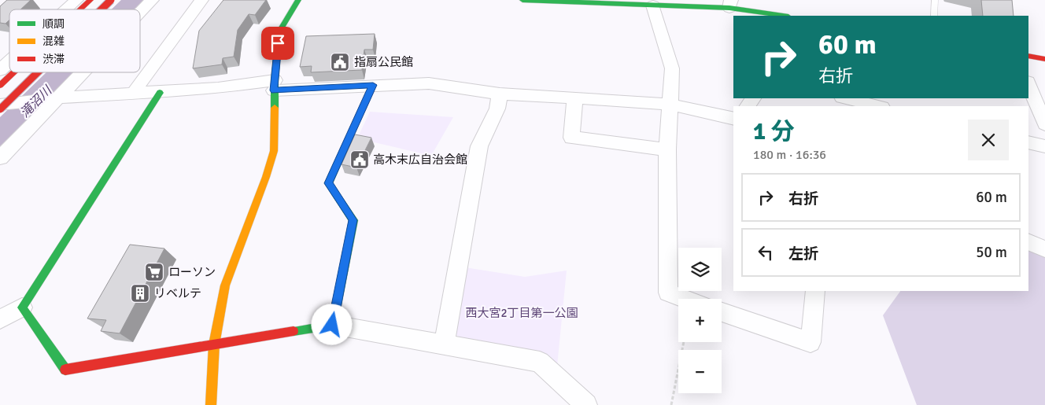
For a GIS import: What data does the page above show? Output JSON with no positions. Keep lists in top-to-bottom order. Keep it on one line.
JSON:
{"water":["滝沼川"],"parks":["西大宮2丁目第一公園"],"places":{"public building":["指扇公民館","高木末広自治会館"],"supermarket":["ローソン"],"building":["リベルテ"]},"legend":["順調","混雑","渋滞"],"page":{"turn":["60 m","右折"],"heading":["1 分","180 m · 16:36"],"list":[{"name":"右折","value":"60 m"},{"name":"左折","value":"50 m"}],"map_buttons":["+","−"]}}
